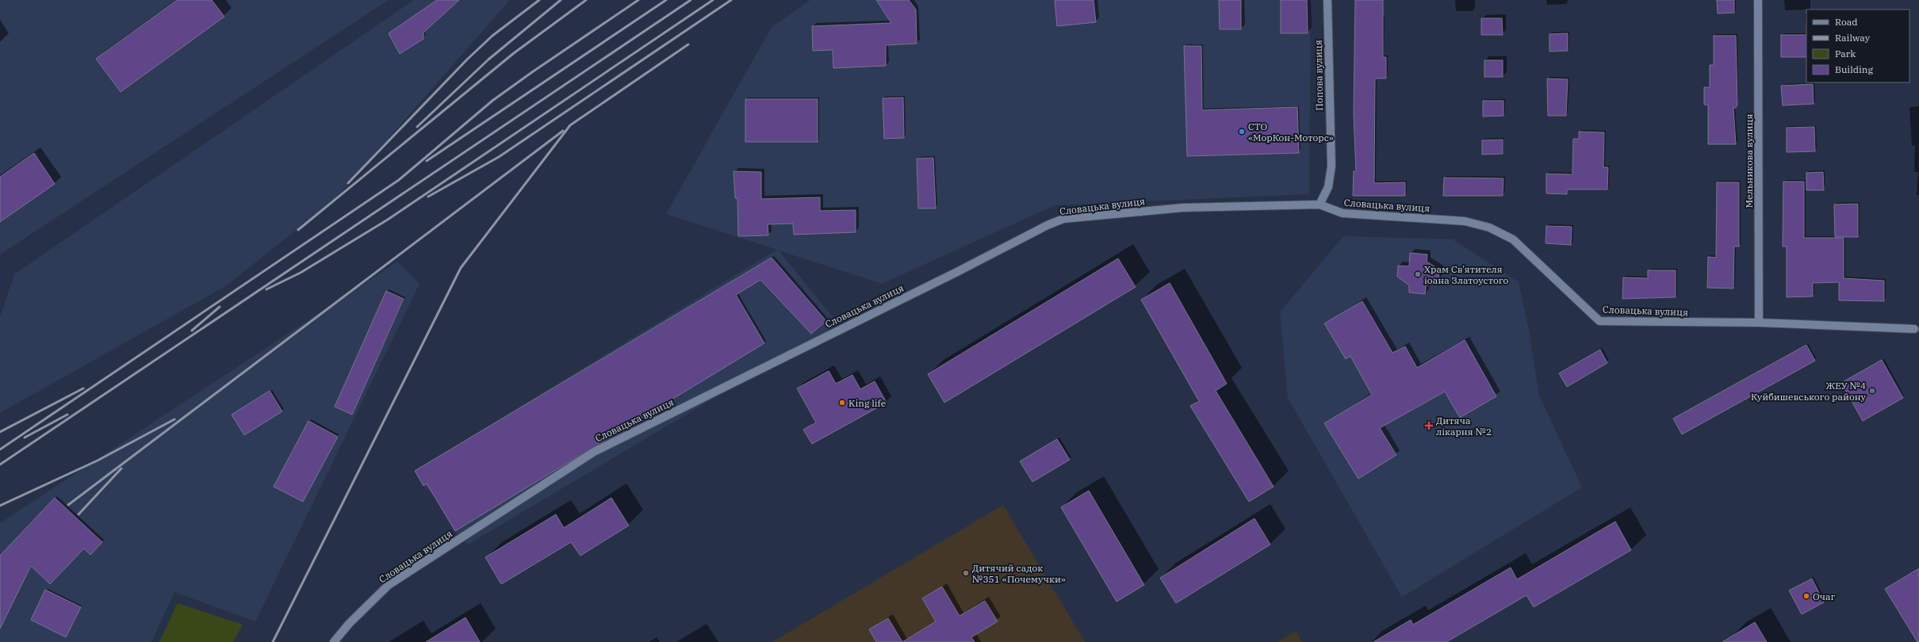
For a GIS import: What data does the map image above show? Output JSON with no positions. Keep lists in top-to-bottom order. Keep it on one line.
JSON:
{"streets":{"street":["Попова вулиця","Мельникова вулиця","Словацька вулиця"]},"crossings":[["Попова вулиця","Словацька вулиця"],["Мельникова вулиця","Словацька вулиця"]],"places":{"other":["СТО «МорКон-Моторс»","Храм Св'ятителя іоана Златоустого","ЖЕУ №4 Куйбишевського району","King life","Дитячий садок №351 «Почемучки»","Очаг"],"health":["Дитяча лікарня №2"]},"legend":["Road","Railway","Park","Building"]}
